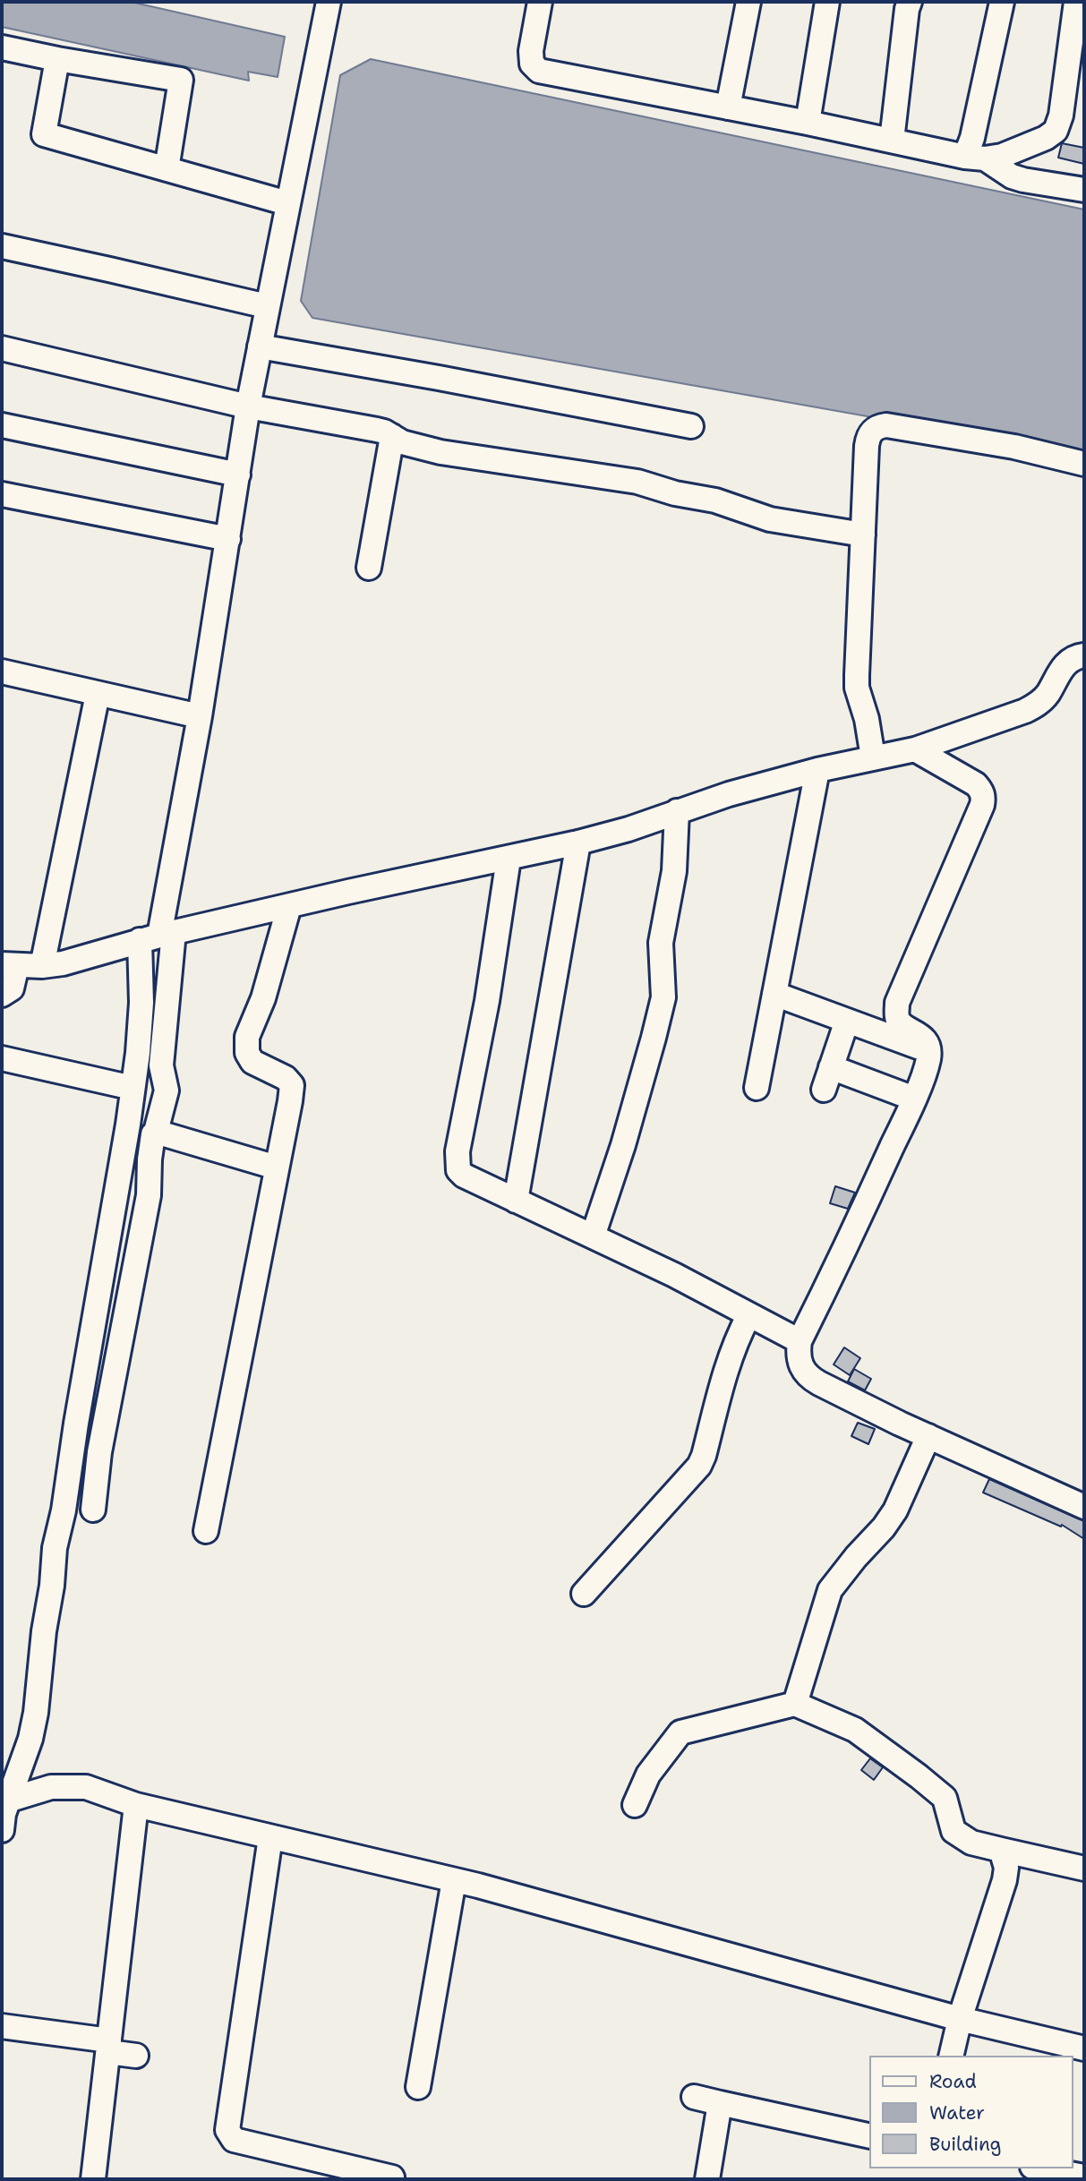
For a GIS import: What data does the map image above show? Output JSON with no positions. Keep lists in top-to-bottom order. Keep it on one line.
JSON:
{"legend":["Road","Water","Building"]}
